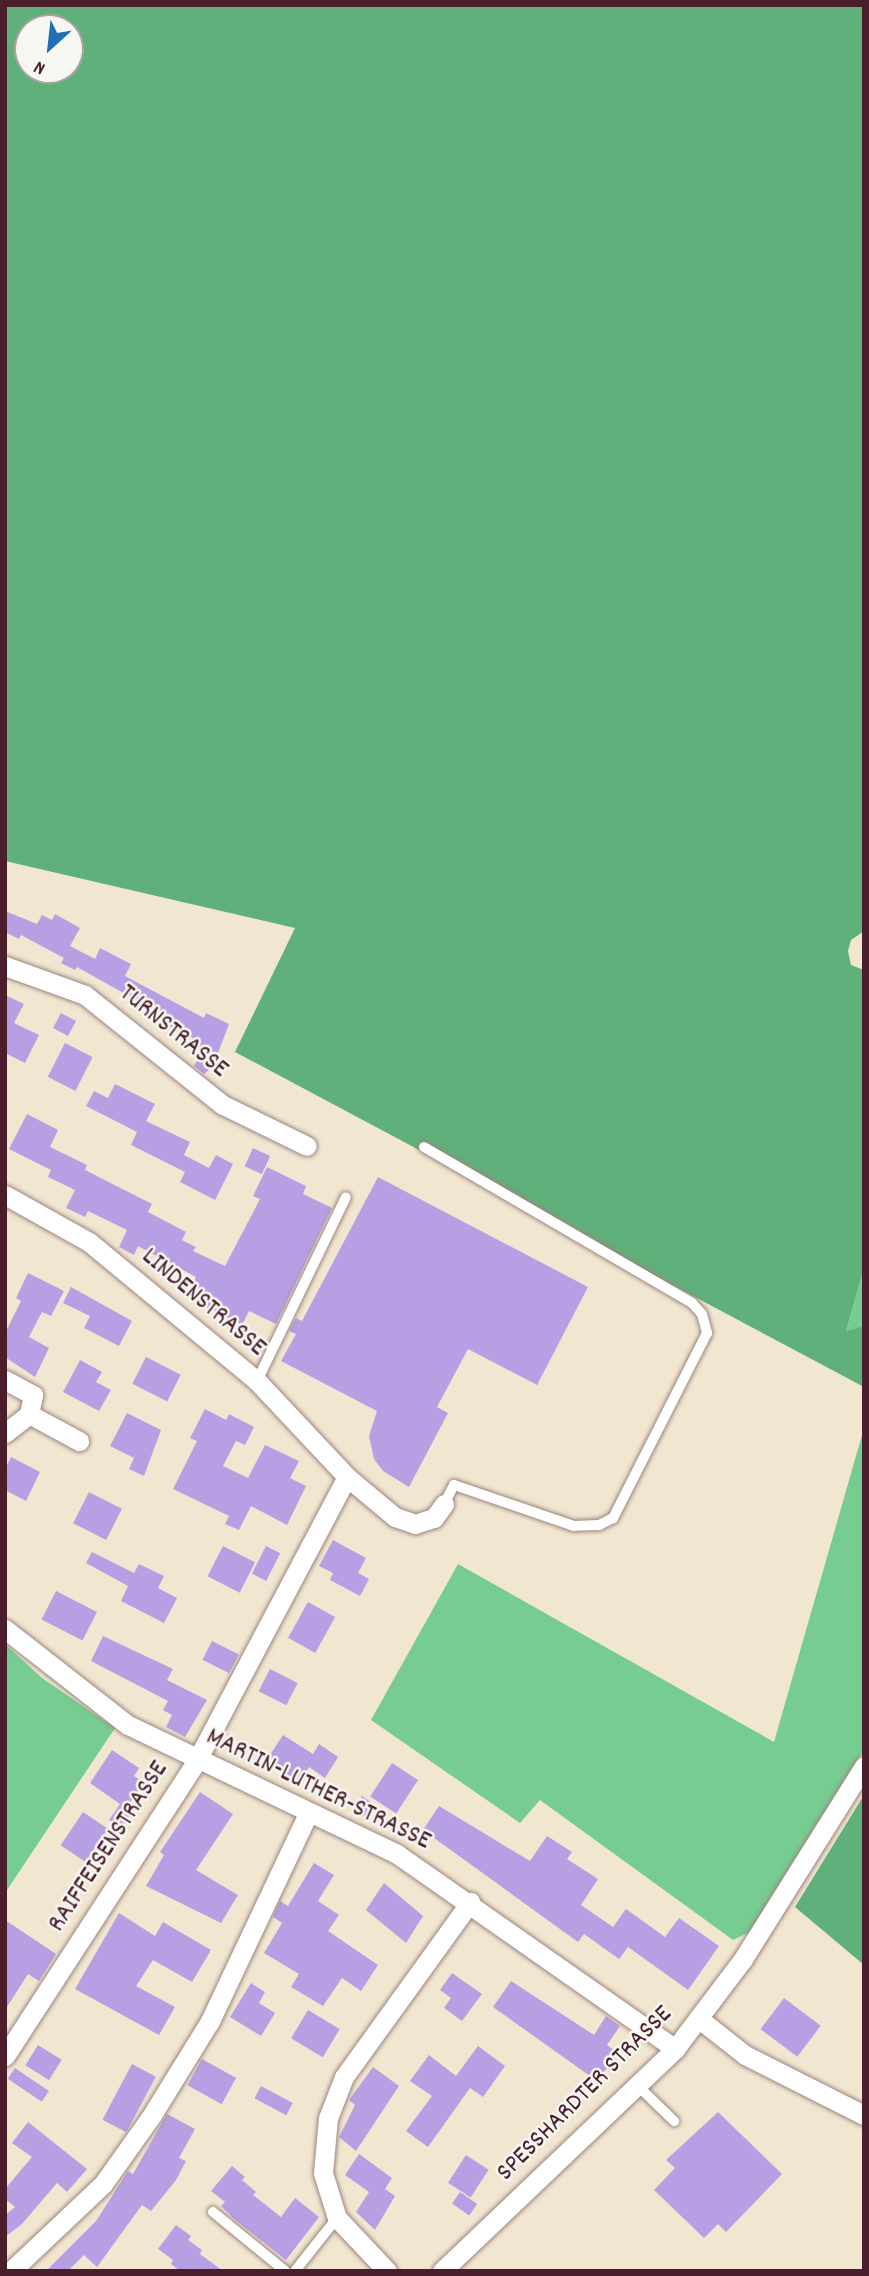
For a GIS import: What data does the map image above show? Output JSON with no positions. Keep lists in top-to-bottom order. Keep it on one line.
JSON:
{"streets":{"street":["TURNSTRASSE","LINDENSTRASSE","MARTIN-LUTHER-STRASSE","RAIFFEISENSTRASSE","SPESSHARDTER STRASSE"]},"crossings":[["LINDENSTRASSE","RAIFFEISENSTRASSE"],["MARTIN-LUTHER-STRASSE","RAIFFEISENSTRASSE"],["MARTIN-LUTHER-STRASSE","SPESSHARDTER STRASSE"]],"north":"bottom left"}
